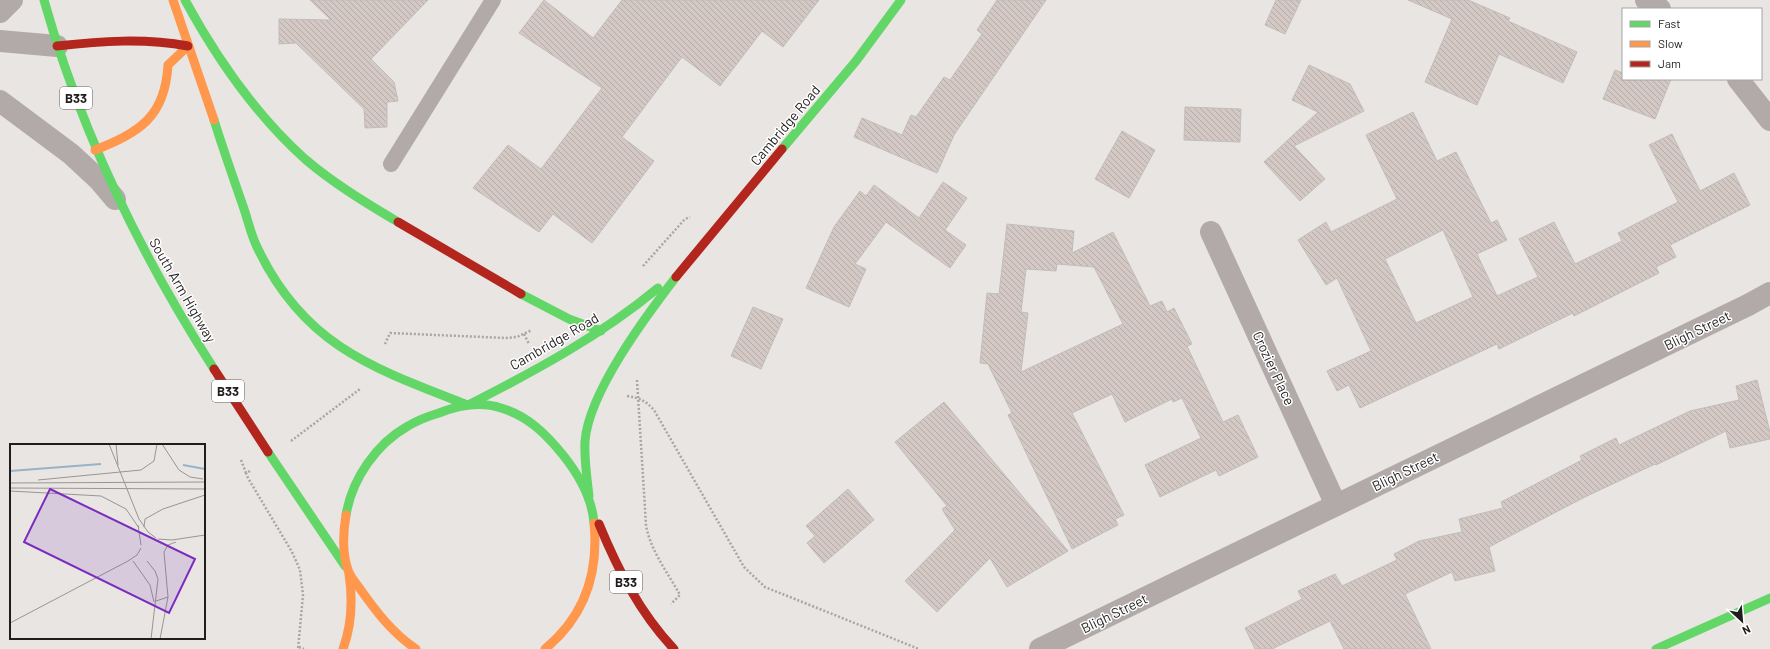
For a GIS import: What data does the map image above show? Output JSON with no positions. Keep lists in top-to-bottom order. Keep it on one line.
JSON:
{"streets":{"main road":["B33","Cambridge Road","South Arm Highway"],"street":["Bligh Street","Crozier Place"]},"crossings":[["B33","Cambridge Road"],["B33","South Arm Highway"],["Bligh Street","Crozier Place"]],"legend":["Fast","Slow","Jam"],"north":"bottom right"}
